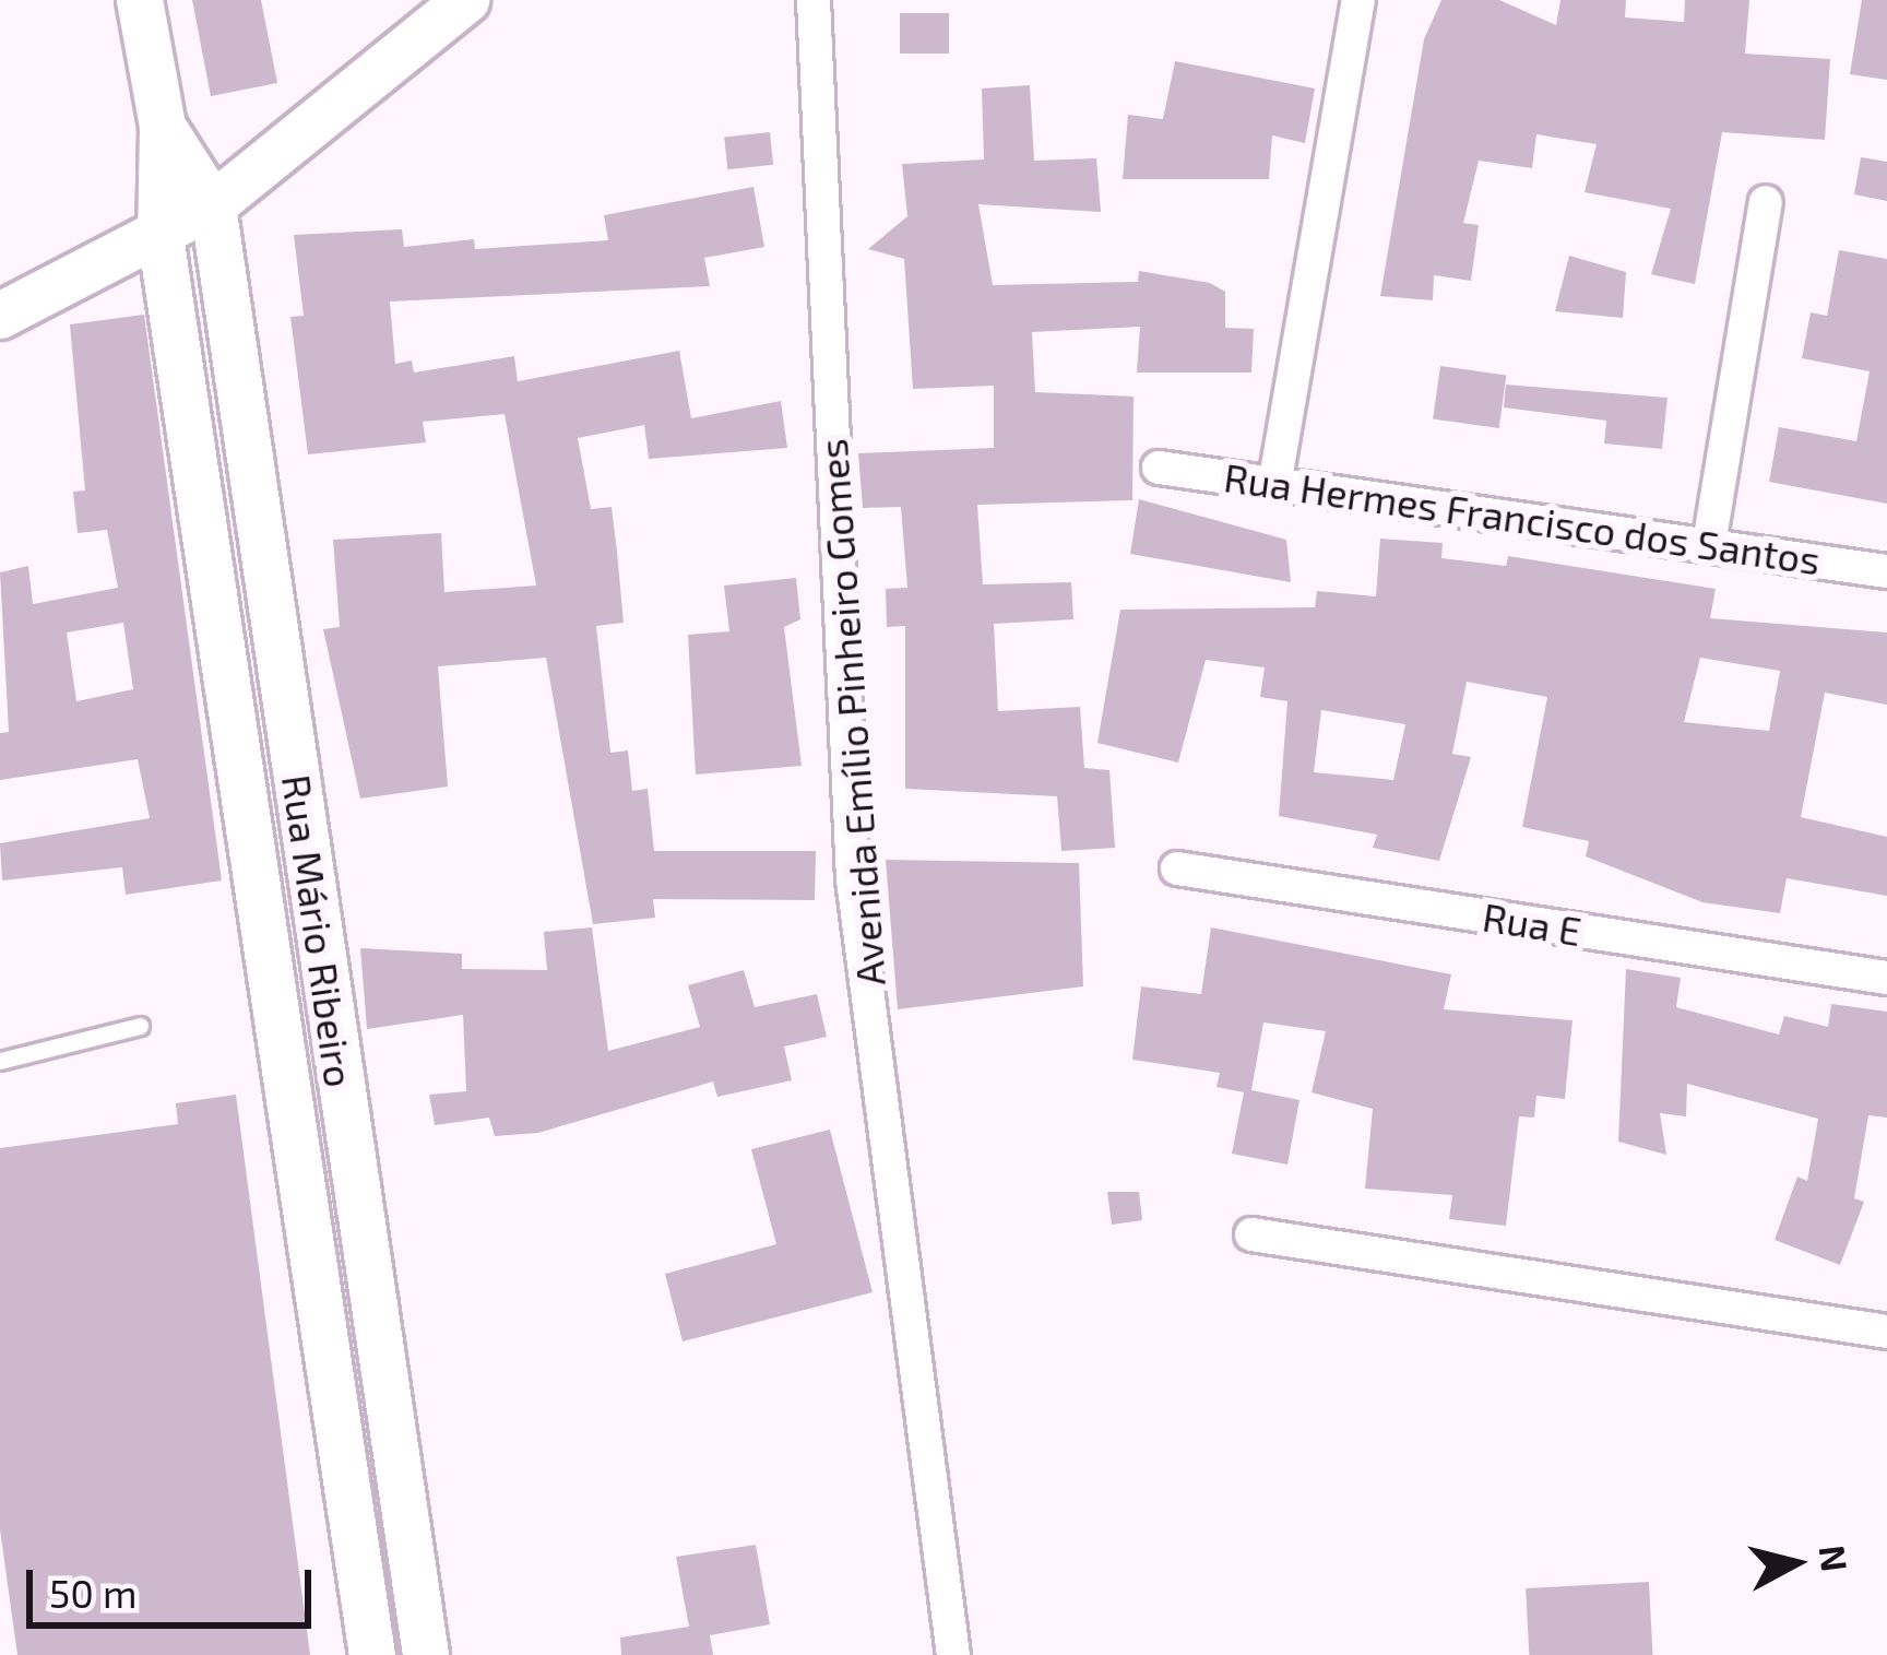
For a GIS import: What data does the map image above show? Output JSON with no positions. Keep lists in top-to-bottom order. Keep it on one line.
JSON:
{"streets":{"main road":["Rua Mário Ribeiro"],"street":["Rua Hermes Francisco dos Santos","Avenida Emílio Pinheiro Gomes","Rua E"]},"scale_bar":"50 m","north":"right"}
